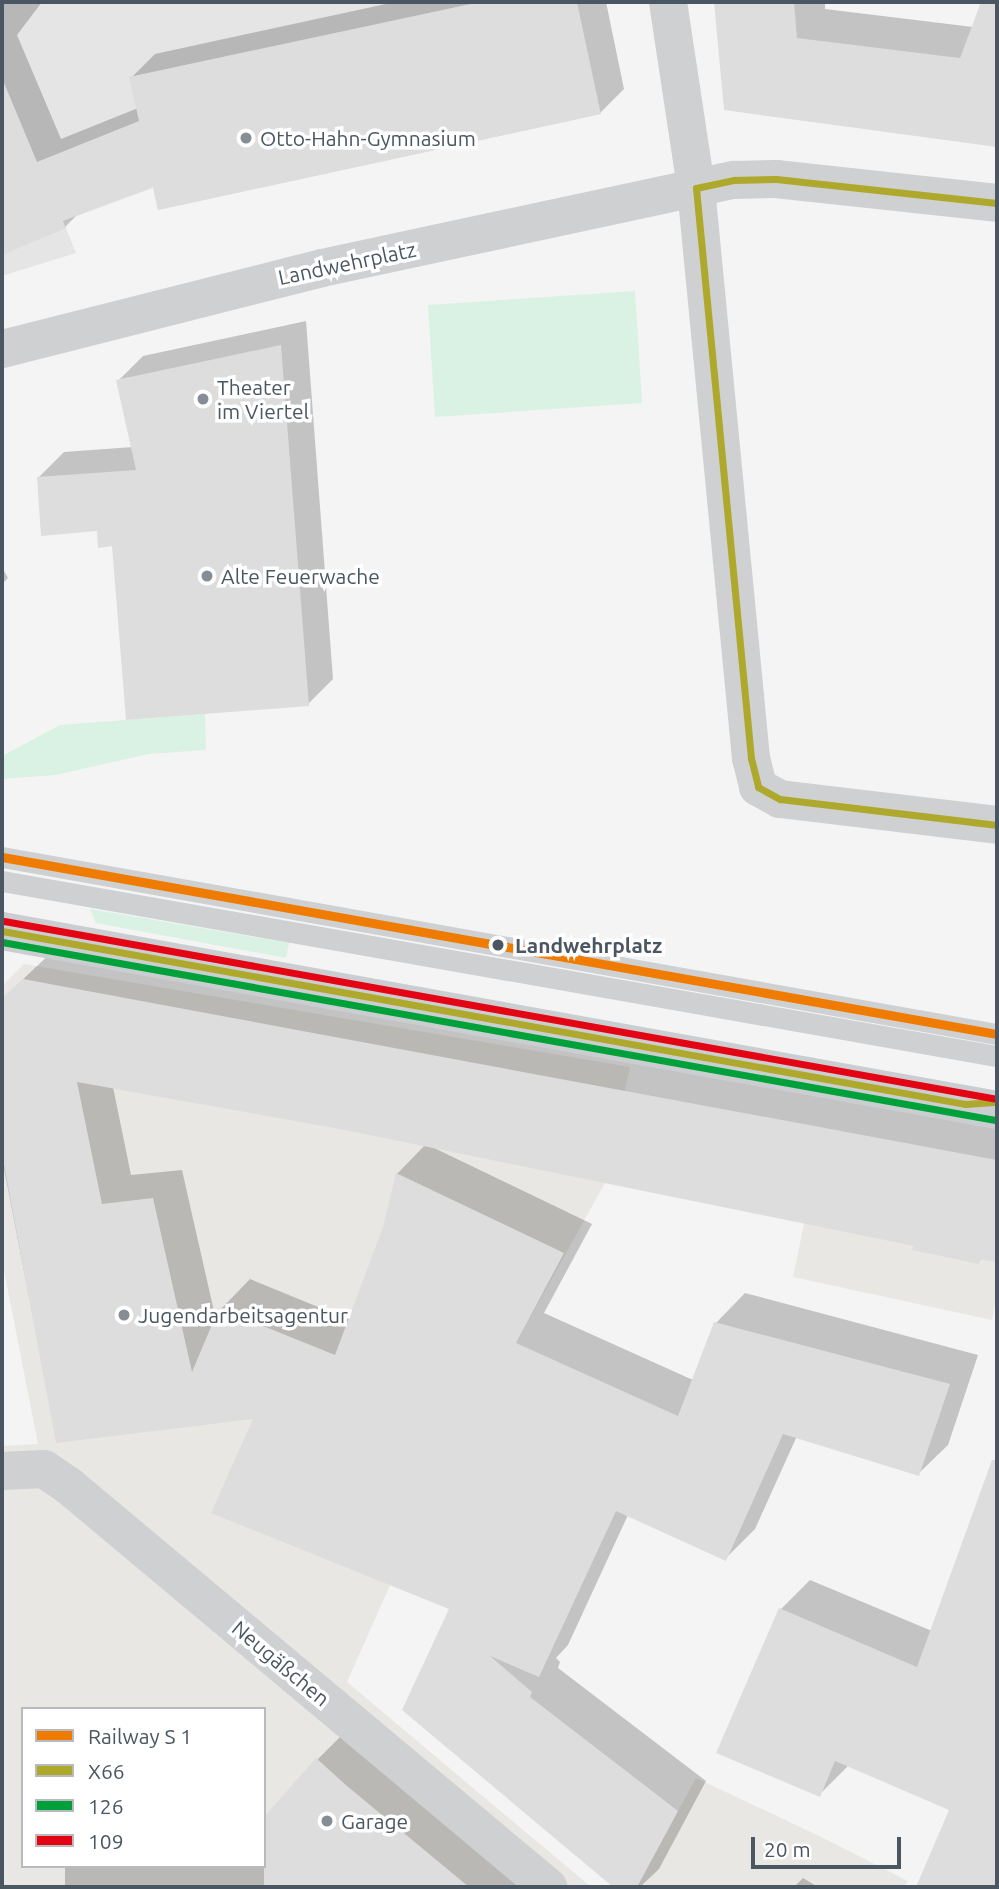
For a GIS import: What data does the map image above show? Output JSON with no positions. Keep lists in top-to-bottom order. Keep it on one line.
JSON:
{"streets":{"street":["Landwehrplatz","Neugäßchen"]},"places":["Otto-Hahn-Gymnasium","Theater im Viertel","Alte Feuerwache","Landwehrplatz","Jugendarbeitsagentur","Garage"],"lines":["transit line X66","transit line 109","transit line 126"],"legend":["Railway S 1","X66","126","109"],"scale_bar":"20 m"}
